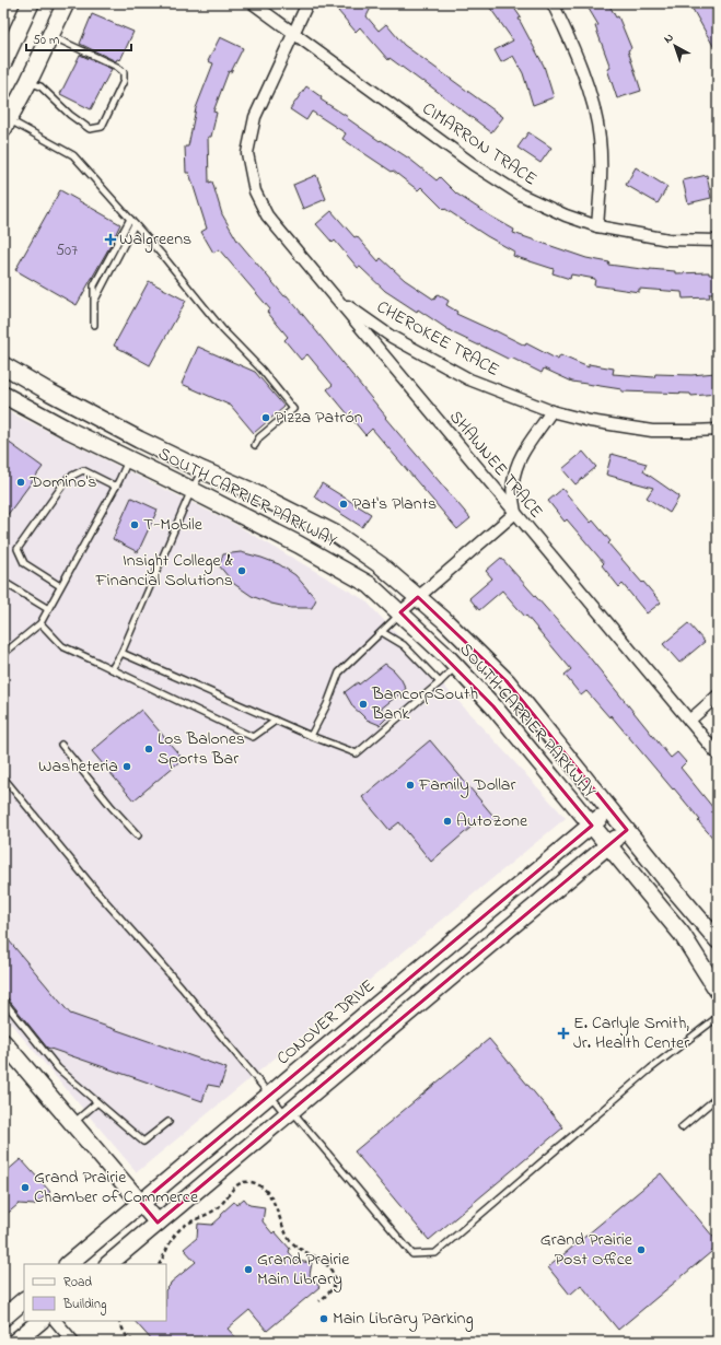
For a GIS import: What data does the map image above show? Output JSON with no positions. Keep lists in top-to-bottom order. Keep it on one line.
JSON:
{"streets":{"main road":["SOUTH CARRIER PARKWAY","CONOVER DRIVE"],"street":["CIMARRON TRACE","CHEROKEE TRACE","SHAWNEE TRACE"]},"crossings":[["CIMARRON TRACE","SHAWNEE TRACE"],["CHEROKEE TRACE","SHAWNEE TRACE"],["SOUTH CARRIER PARKWAY","CONOVER DRIVE"]],"places":{"health":["Walgreens","E. Carlyle Smith, Jr. Health Center"],"other":["Pizza Patrón","Domino's","Pat's Plants","T-Mobile","Insight College & Financial Solutions","BancorpSouth Bank","Los Balones Sports Bar","Washeteria","Family Dollar","AutoZone","Grand Prairie Chamber of Commerce","Grand Prairie Post Office","Grand Prairie Main Library","Main Library Parking"]},"house_numbers":["507"],"legend":["Road","Building"],"scale_bar":"50 m","north":"top left"}
